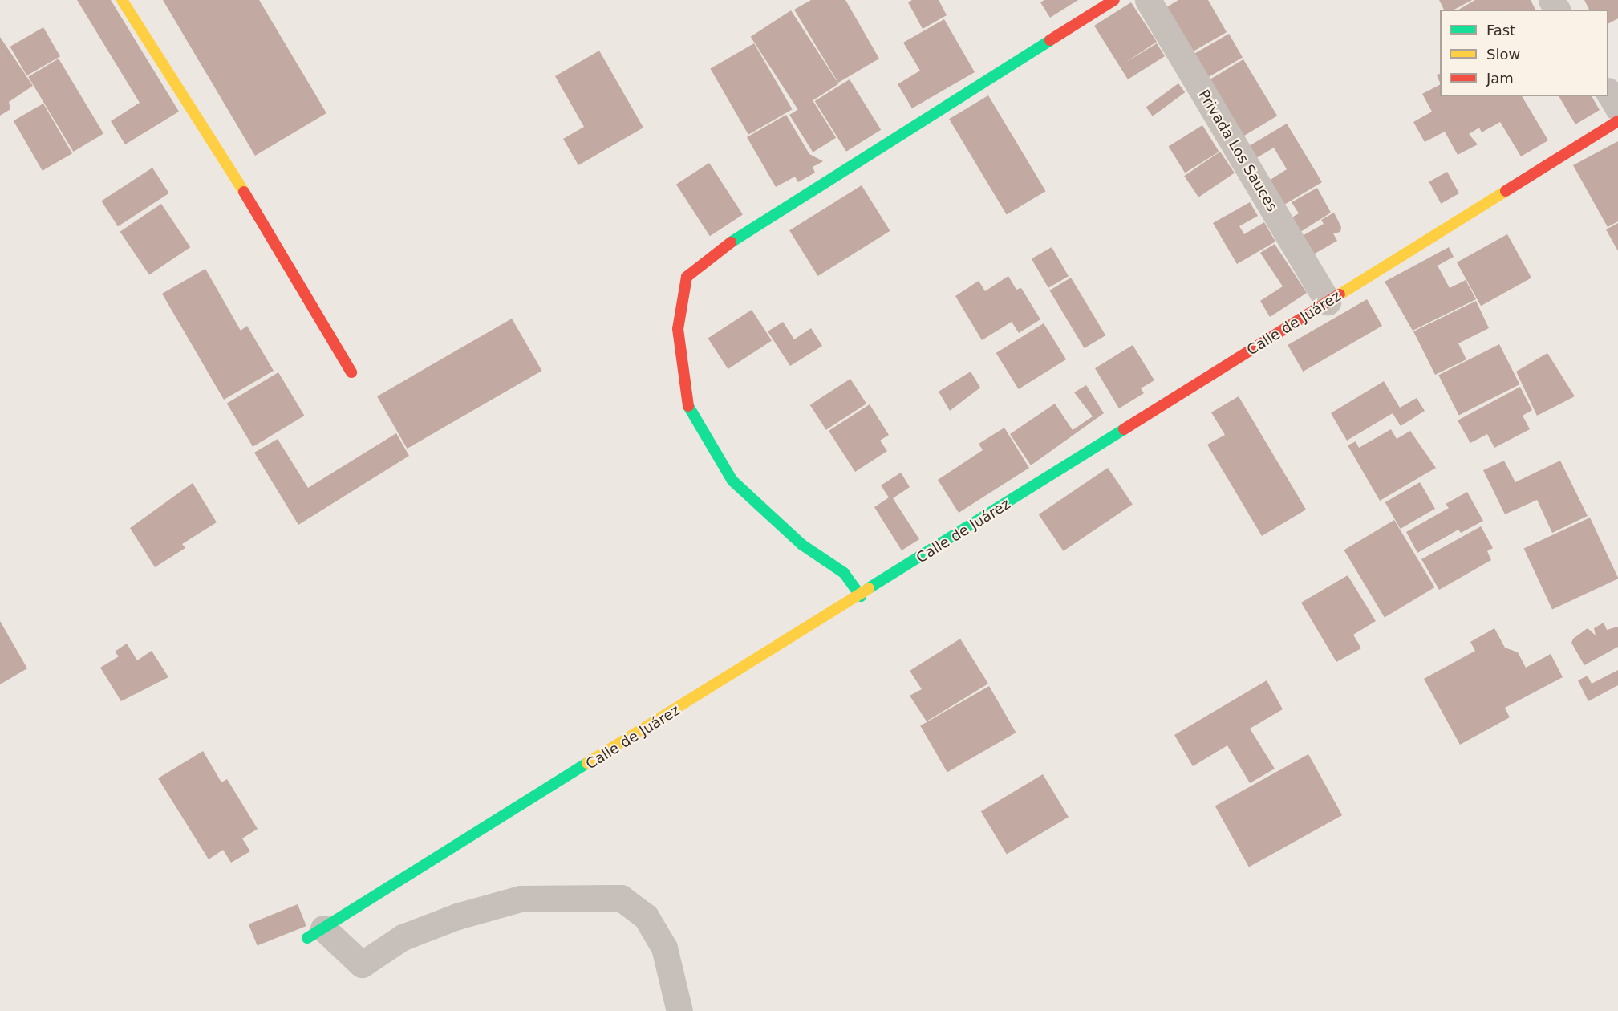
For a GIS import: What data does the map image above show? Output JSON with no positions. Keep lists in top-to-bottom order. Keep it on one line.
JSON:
{"streets":{"street":["Privada Los Sauces","Calle de Juárez"]},"crossings":[["Privada Los Sauces","Calle de Juárez"]],"legend":["Fast","Slow","Jam"]}
